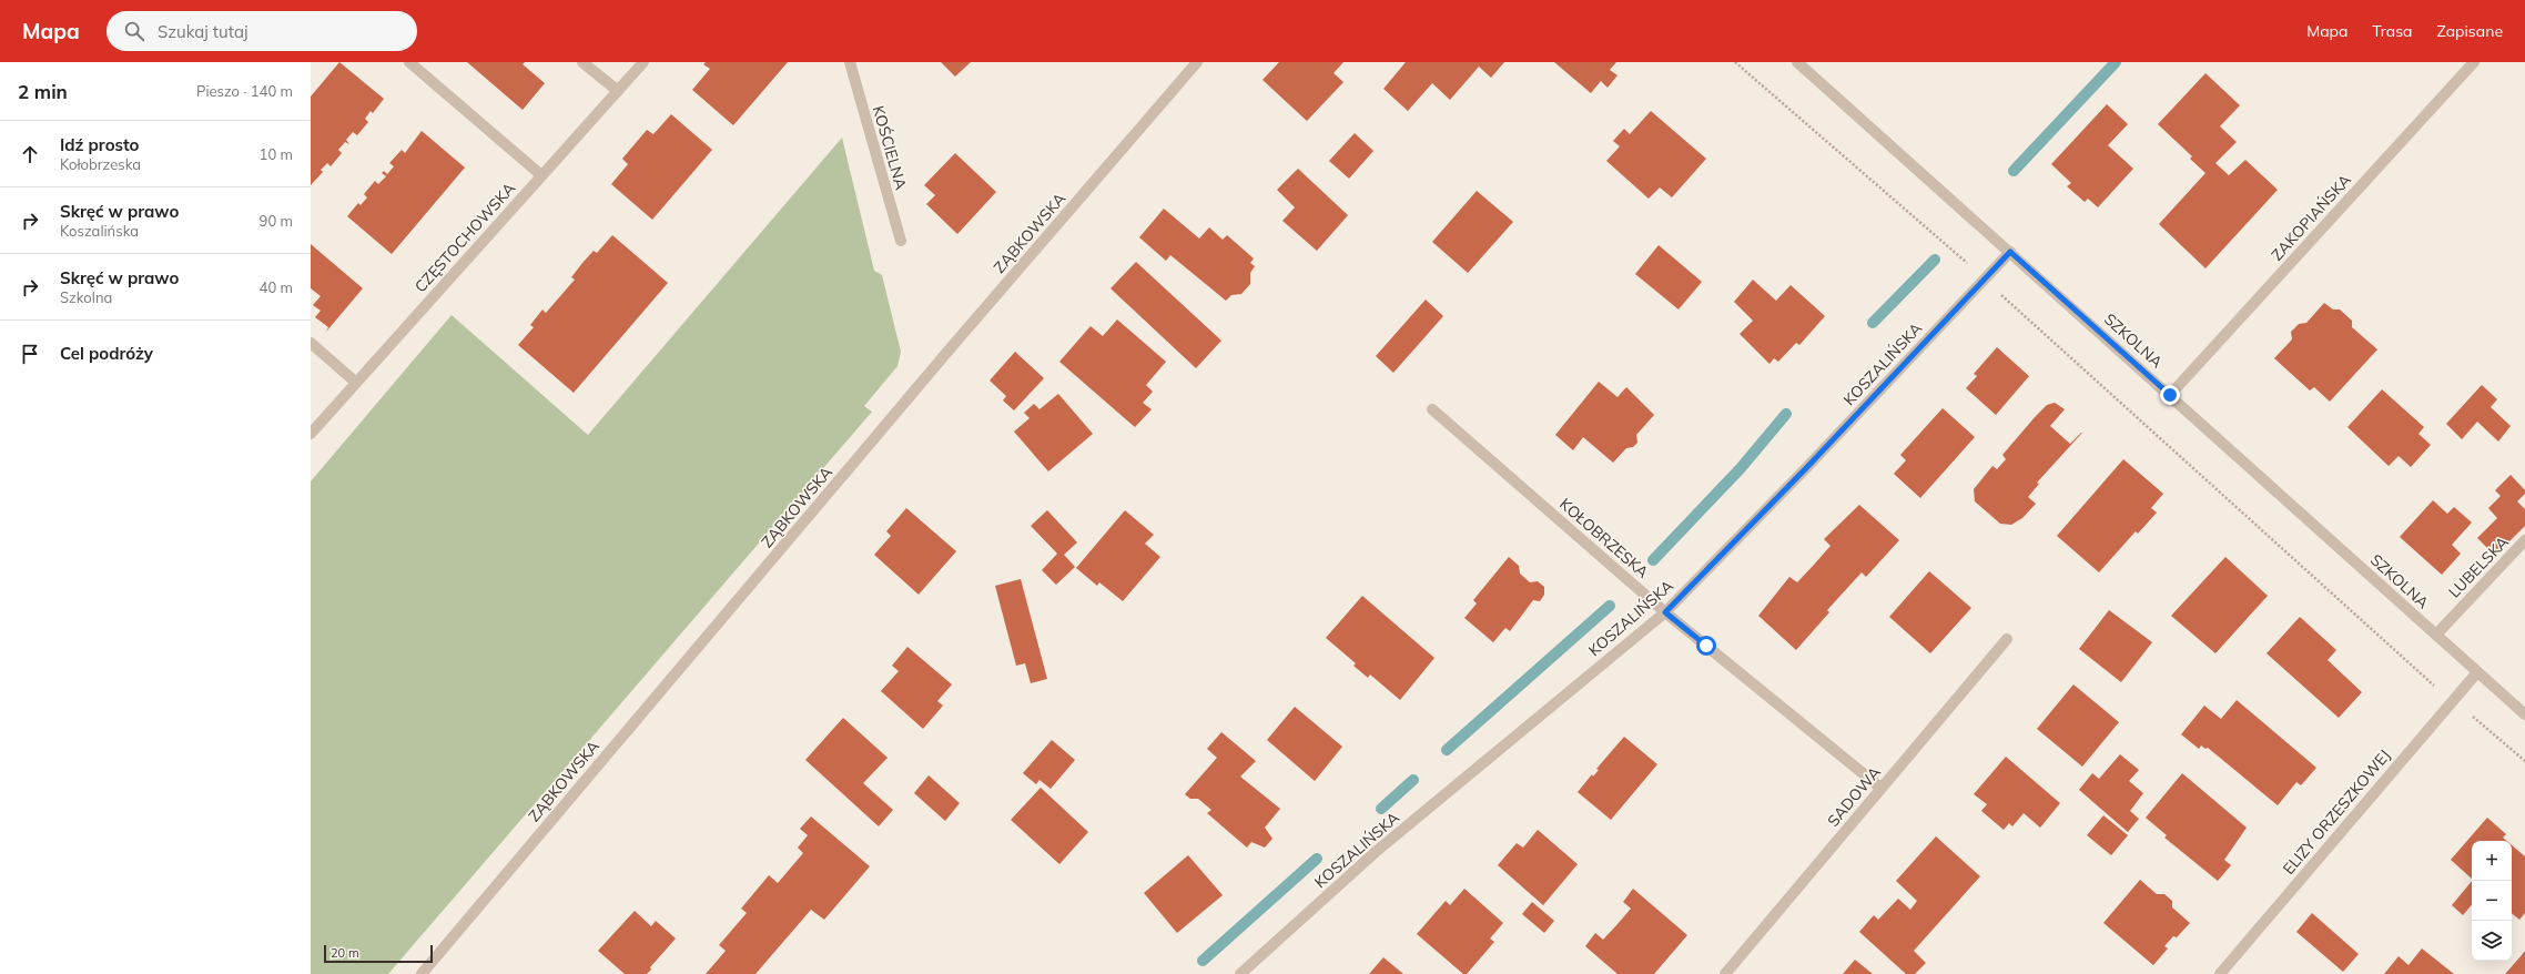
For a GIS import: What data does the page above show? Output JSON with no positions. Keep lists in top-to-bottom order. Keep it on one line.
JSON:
{"streets":{"street":["KOŚCIELNA","ZAKOPIAŃSKA","ZĄBKOWSKA","CZĘSTOCHOWSKA","SZKOLNA","KOSZALIŃSKA","KOŁOBRZESKA","LUBELSKA","SADOWA","ELIZY ORZESZKOWEJ"]},"crossings":[["ZAKOPIAŃSKA","SZKOLNA"],["SZKOLNA","KOSZALIŃSKA"],["SZKOLNA","LUBELSKA"],["SZKOLNA","ELIZY ORZESZKOWEJ"],["KOSZALIŃSKA","KOŁOBRZESKA"],["KOŁOBRZESKA","SADOWA"]],"scale_bar":"20 m","page":{"header":"Mapa","search":"Szukaj tutaj","nav":["Mapa","Trasa","Zapisane"],"heading":["2 min","Pieszo · 140 m"],"list":[["Idź prosto","Kołobrzeska","10 m"],["Skręć w prawo","Koszalińska","90 m"],["Skręć w prawo","Szkolna","40 m"],"Cel podróży"],"map_buttons":["+","−"],"scale":"20 m"}}
